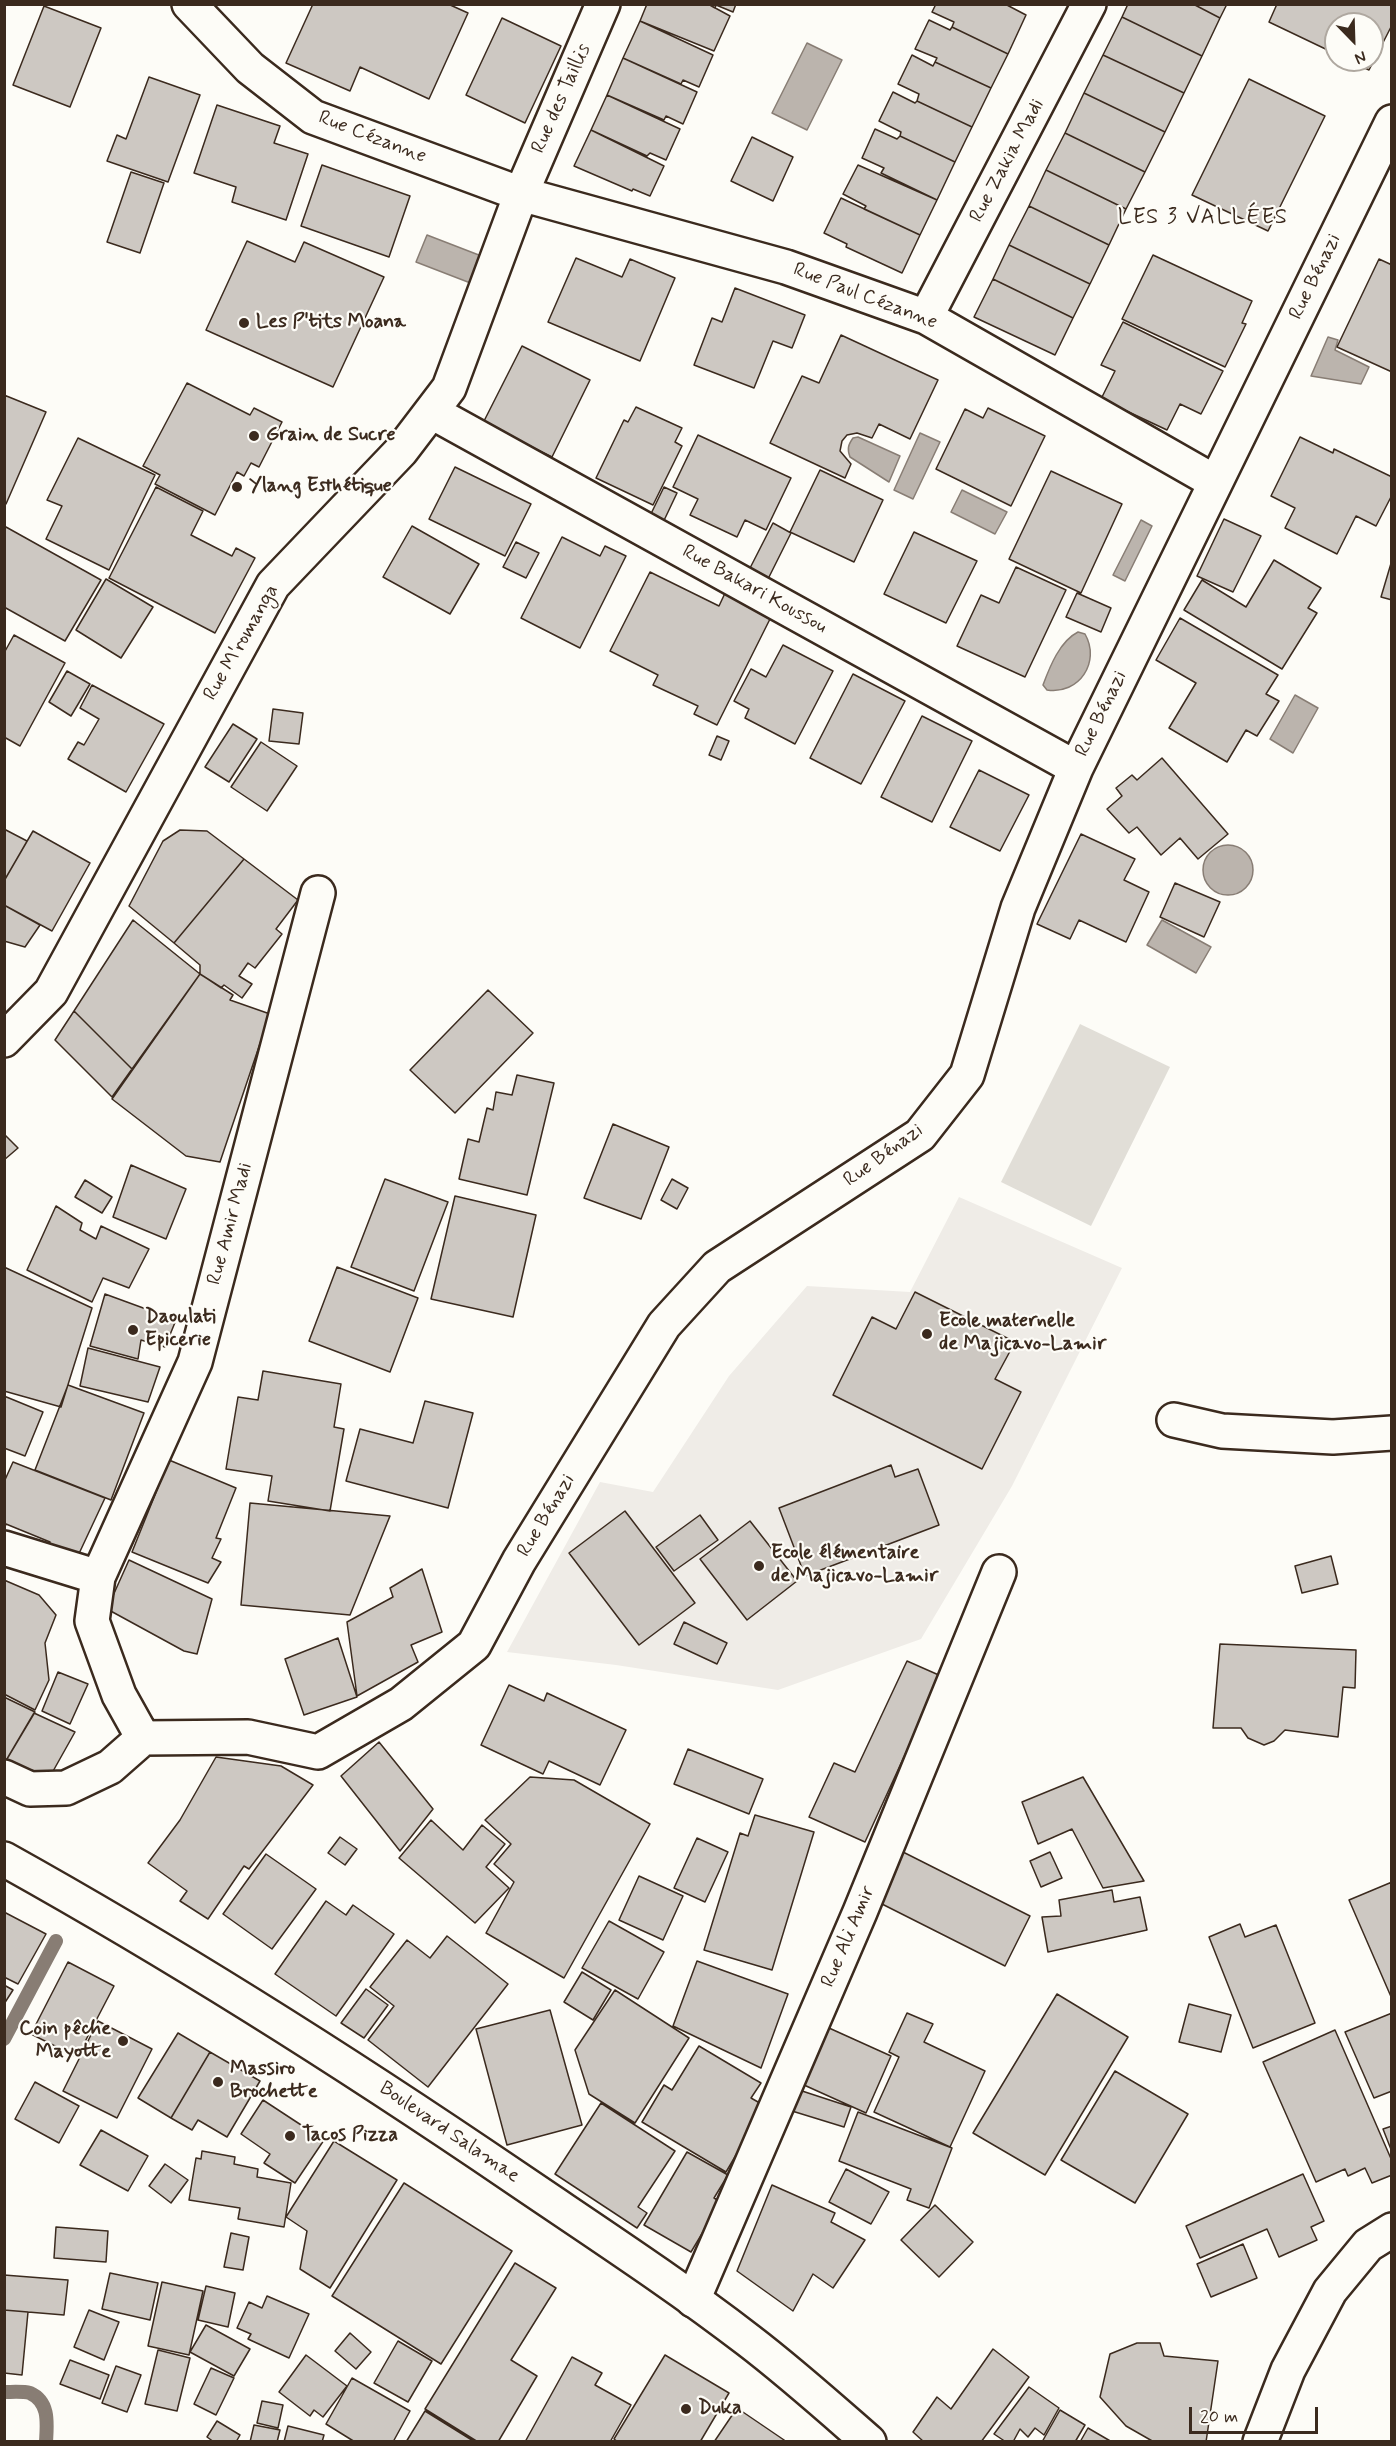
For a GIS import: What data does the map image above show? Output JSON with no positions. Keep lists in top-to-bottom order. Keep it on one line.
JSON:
{"streets":{"street":["Rue des Taillis","Rue Cézanne","Rue Zakia Madi","Rue Bénazi","Rue Paul Cézanne","Rue Bakari Koussou","Rue M'romanga","Rue Amir Madi","Rue Ali Amir","Boulevard Salamae"]},"crossings":[["Rue des Taillis","Rue Cézanne"],["Rue des Taillis","Rue Paul Cézanne"],["Rue des Taillis","Rue M'romanga"],["Rue Cézanne","Rue Paul Cézanne"],["Rue Cézanne","Rue M'romanga"],["Rue Zakia Madi","Rue Paul Cézanne"],["Rue Bénazi","Rue Paul Cézanne"],["Rue Bénazi","Rue Bakari Koussou"],["Rue Bénazi","Rue Amir Madi"],["Rue Paul Cézanne","Rue M'romanga"],["Rue Bakari Koussou","Rue M'romanga"],["Rue Ali Amir","Boulevard Salamae"]],"districts":["LES 3 VALLÉES"],"places":["Les P'tits Moana","Grain de Sucre","Ylang Esthétique","Daoulati Epicerie","Ecole maternelle de Majicavo-Lamir","Ecole élémentaire de Majicavo-Lamir","Coin pêche Mayotte","Massiro Brochette","Tacos Pizza","Duka"],"scale_bar":"20 m","north":"bottom right"}
